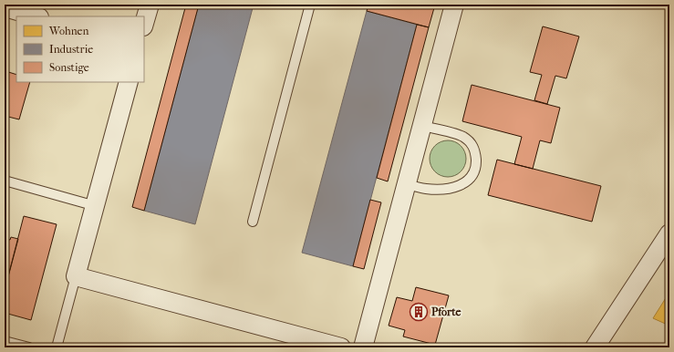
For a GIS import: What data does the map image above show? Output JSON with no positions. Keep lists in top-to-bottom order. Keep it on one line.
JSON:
{"places":{"building":["Pforte"]},"legend":["Wohnen","Industrie","Sonstige"]}
